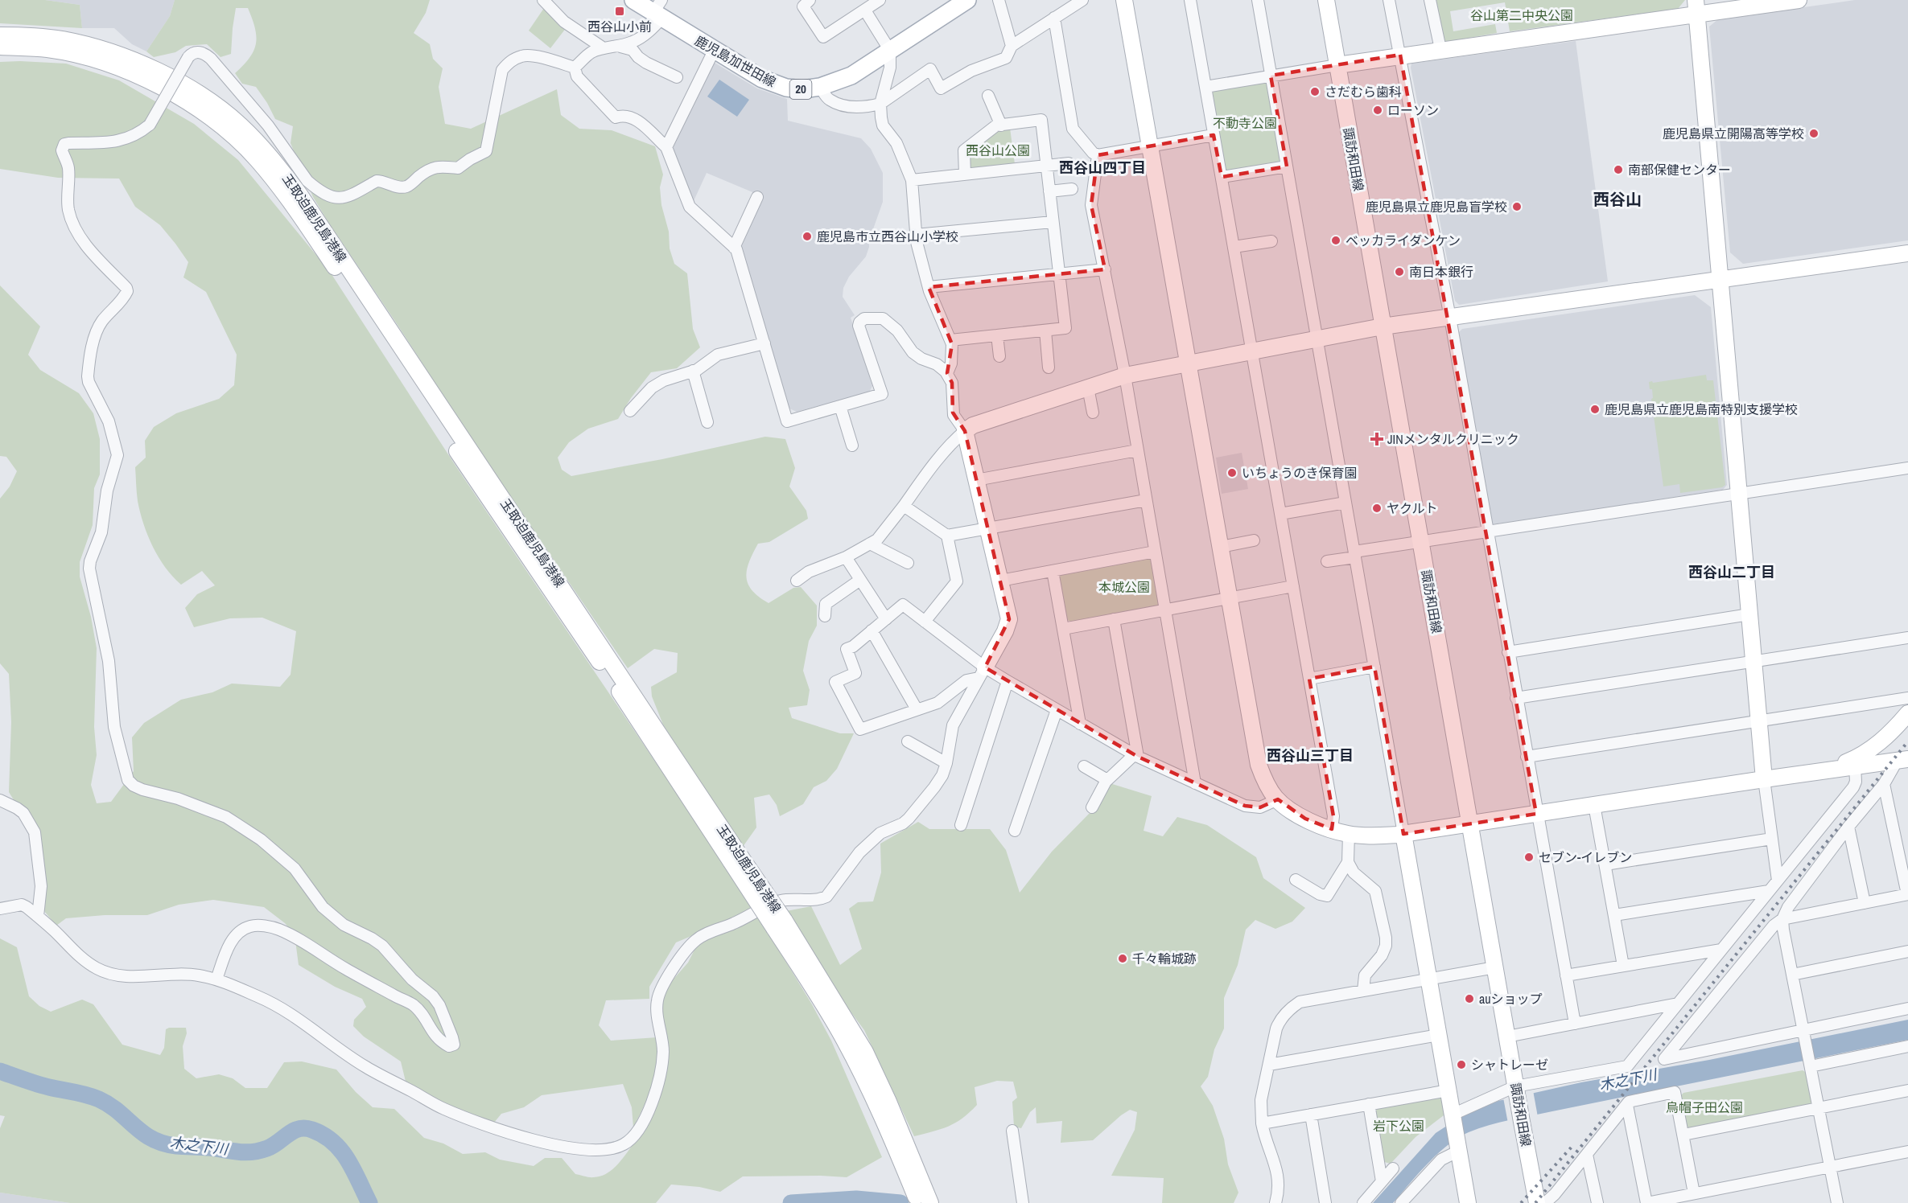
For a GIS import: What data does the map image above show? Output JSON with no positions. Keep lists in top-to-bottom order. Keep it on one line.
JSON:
{"streets":{"main road":["鹿児島加世田線","20"],"street":["諏訪和田線","玉取迫鹿児島港線"]},"districts":["西谷山四丁目","西谷山","西谷山二丁目","西谷山三丁目"],"water":["木之下川"],"parks":["谷山第二中央公園","不動寺公園","西谷山公園","本城公園","烏帽子田公園","岩下公園"],"places":{"transit":["西谷山小前"],"other":["さだむら歯科","ローソン","鹿児島県立開陽高等学校","南部保健センター","鹿児島県立鹿児島盲学校","鹿児島市立西谷山小学校","ベッカライダンケン","南日本銀行","鹿児島県立鹿児島南特別支援学校","いちょうのき保育園","ヤクルト","セブン-イレブン","千々輪城跡","auショップ","シャトレーゼ"],"health":["JINメンタルクリニック"]}}
